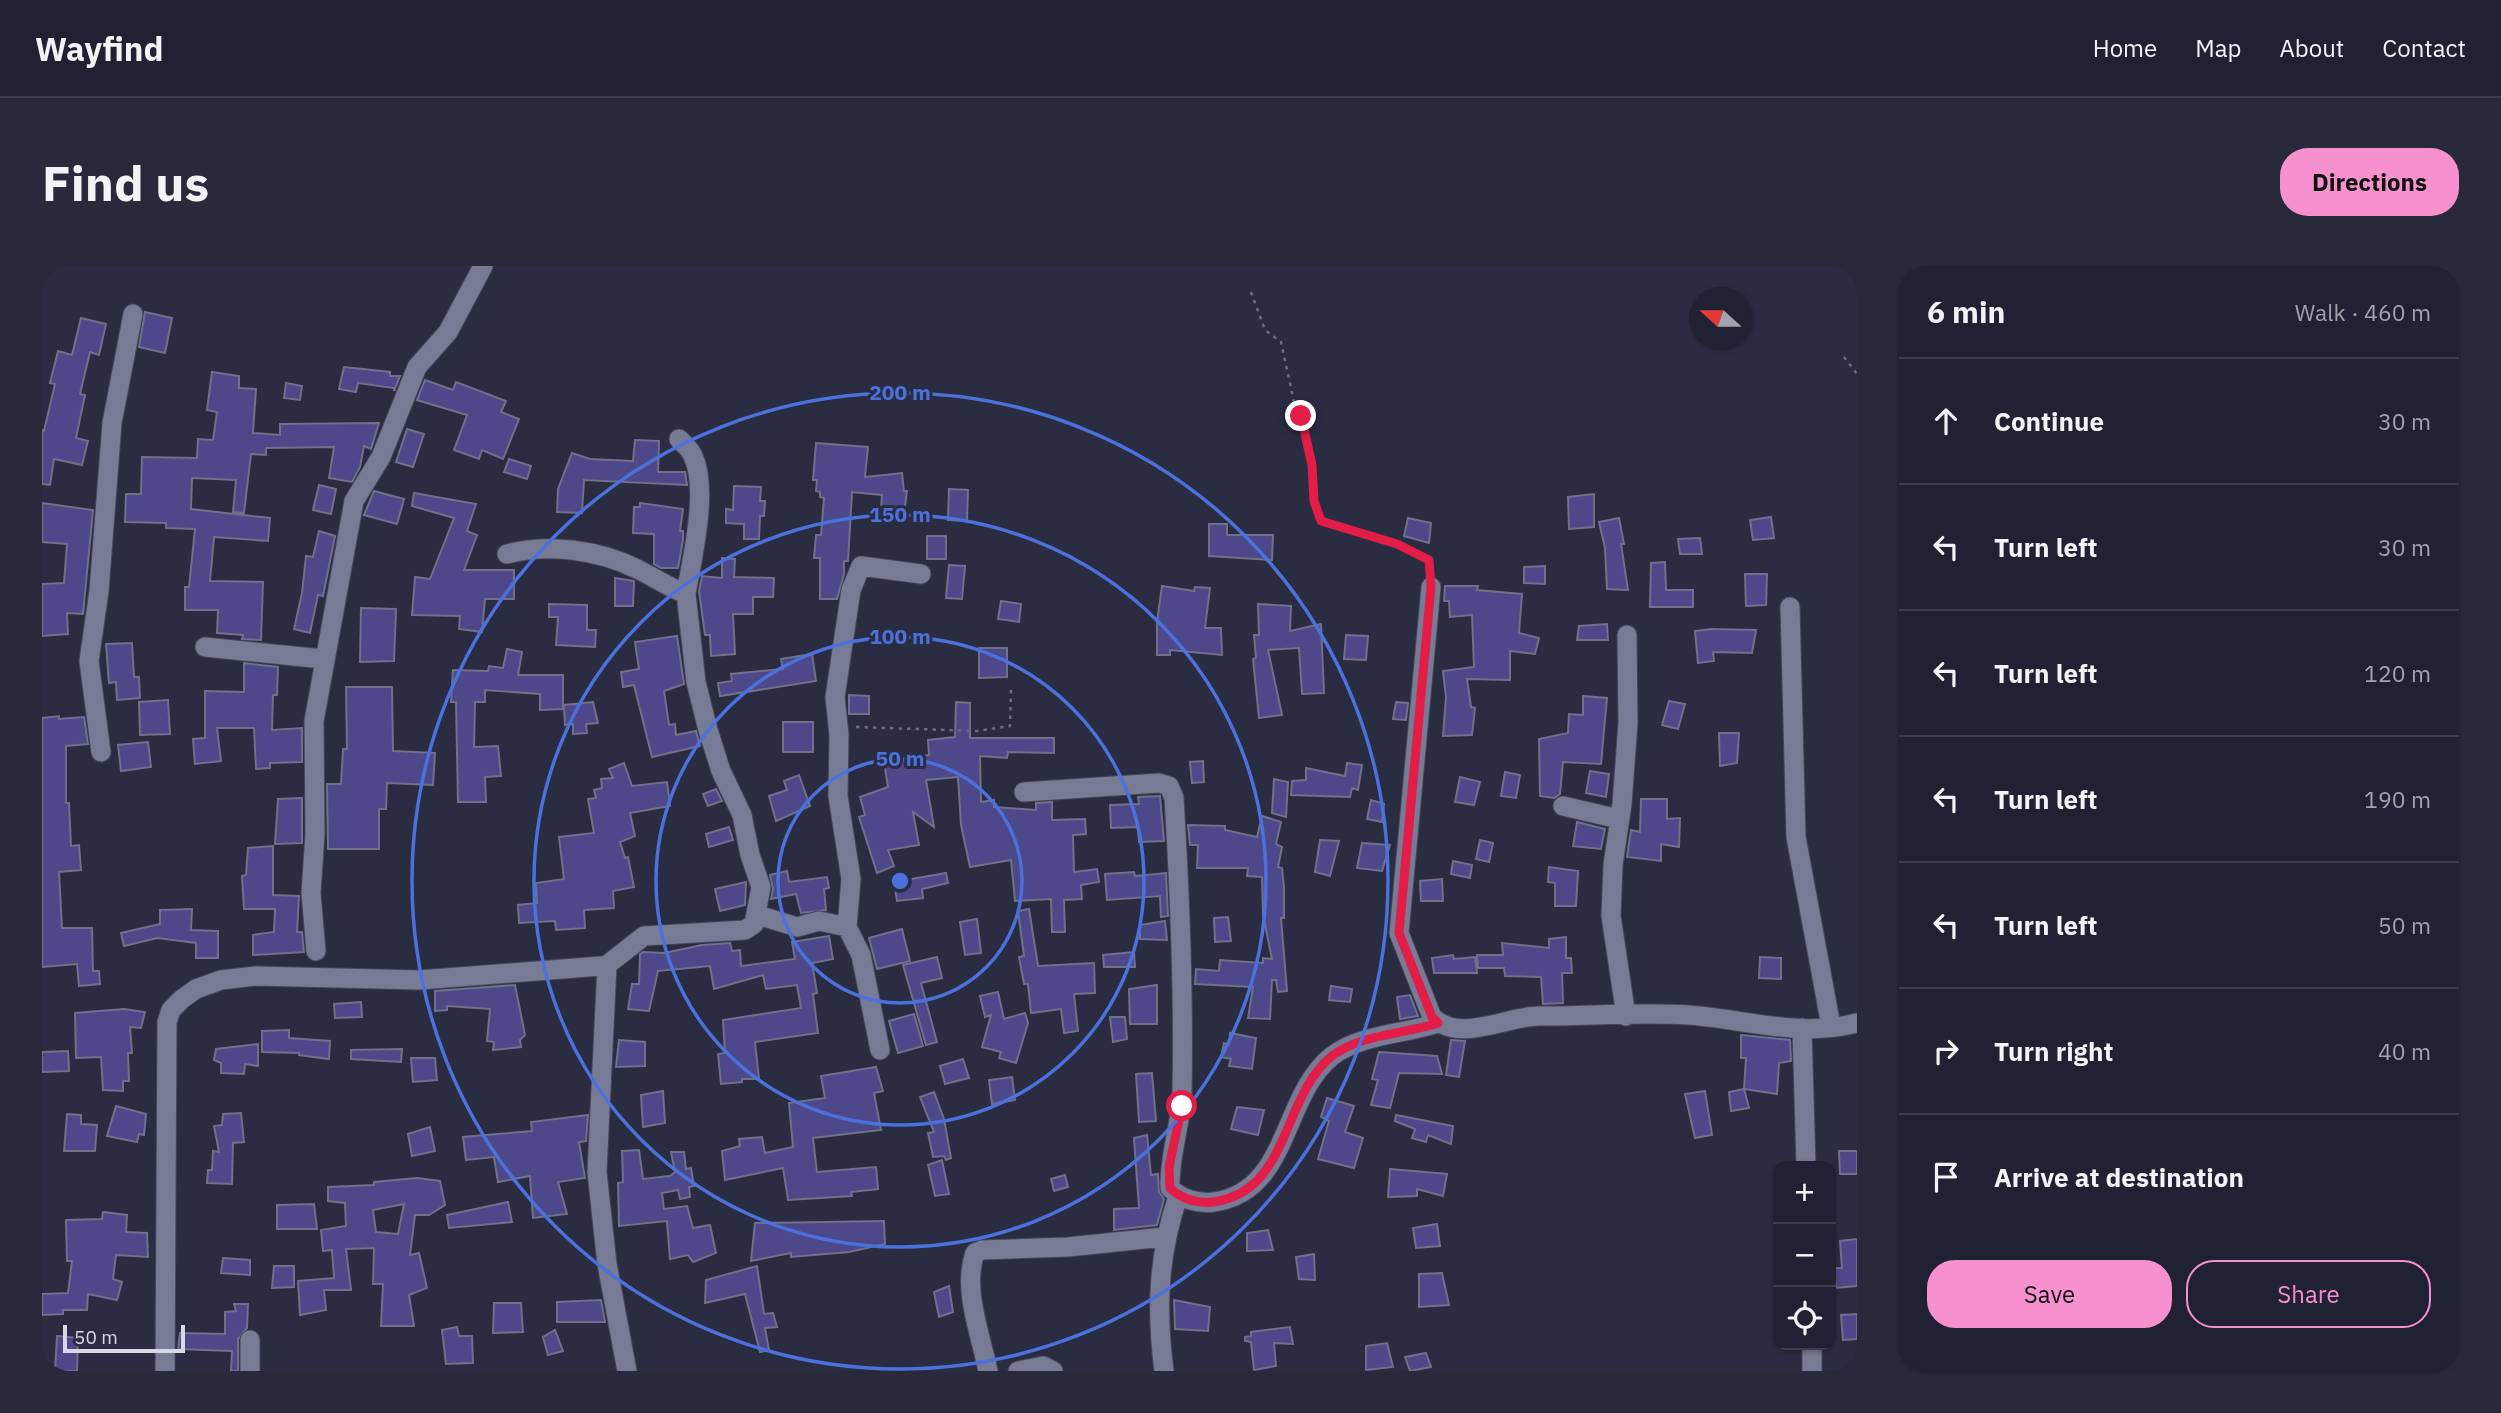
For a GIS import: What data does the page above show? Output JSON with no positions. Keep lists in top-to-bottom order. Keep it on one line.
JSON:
{"scale_bar":"50 m","north":"left","page":{"header":"Wayfind","nav":["Home","Map","About","Contact"],"buttons":["Directions",["Save","Share"]],"title":"Find us","heading":["6 min","Walk · 460 m"],"list":[["Continue","30 m"],["Turn left","30 m"],["Turn left","120 m"],["Turn left","190 m"],["Turn left","50 m"],["Turn right","40 m"],"Arrive at destination"],"map_buttons":["+","−"],"scale":"50 m"},"rings":["200 m","150 m","100 m","50 m"]}
